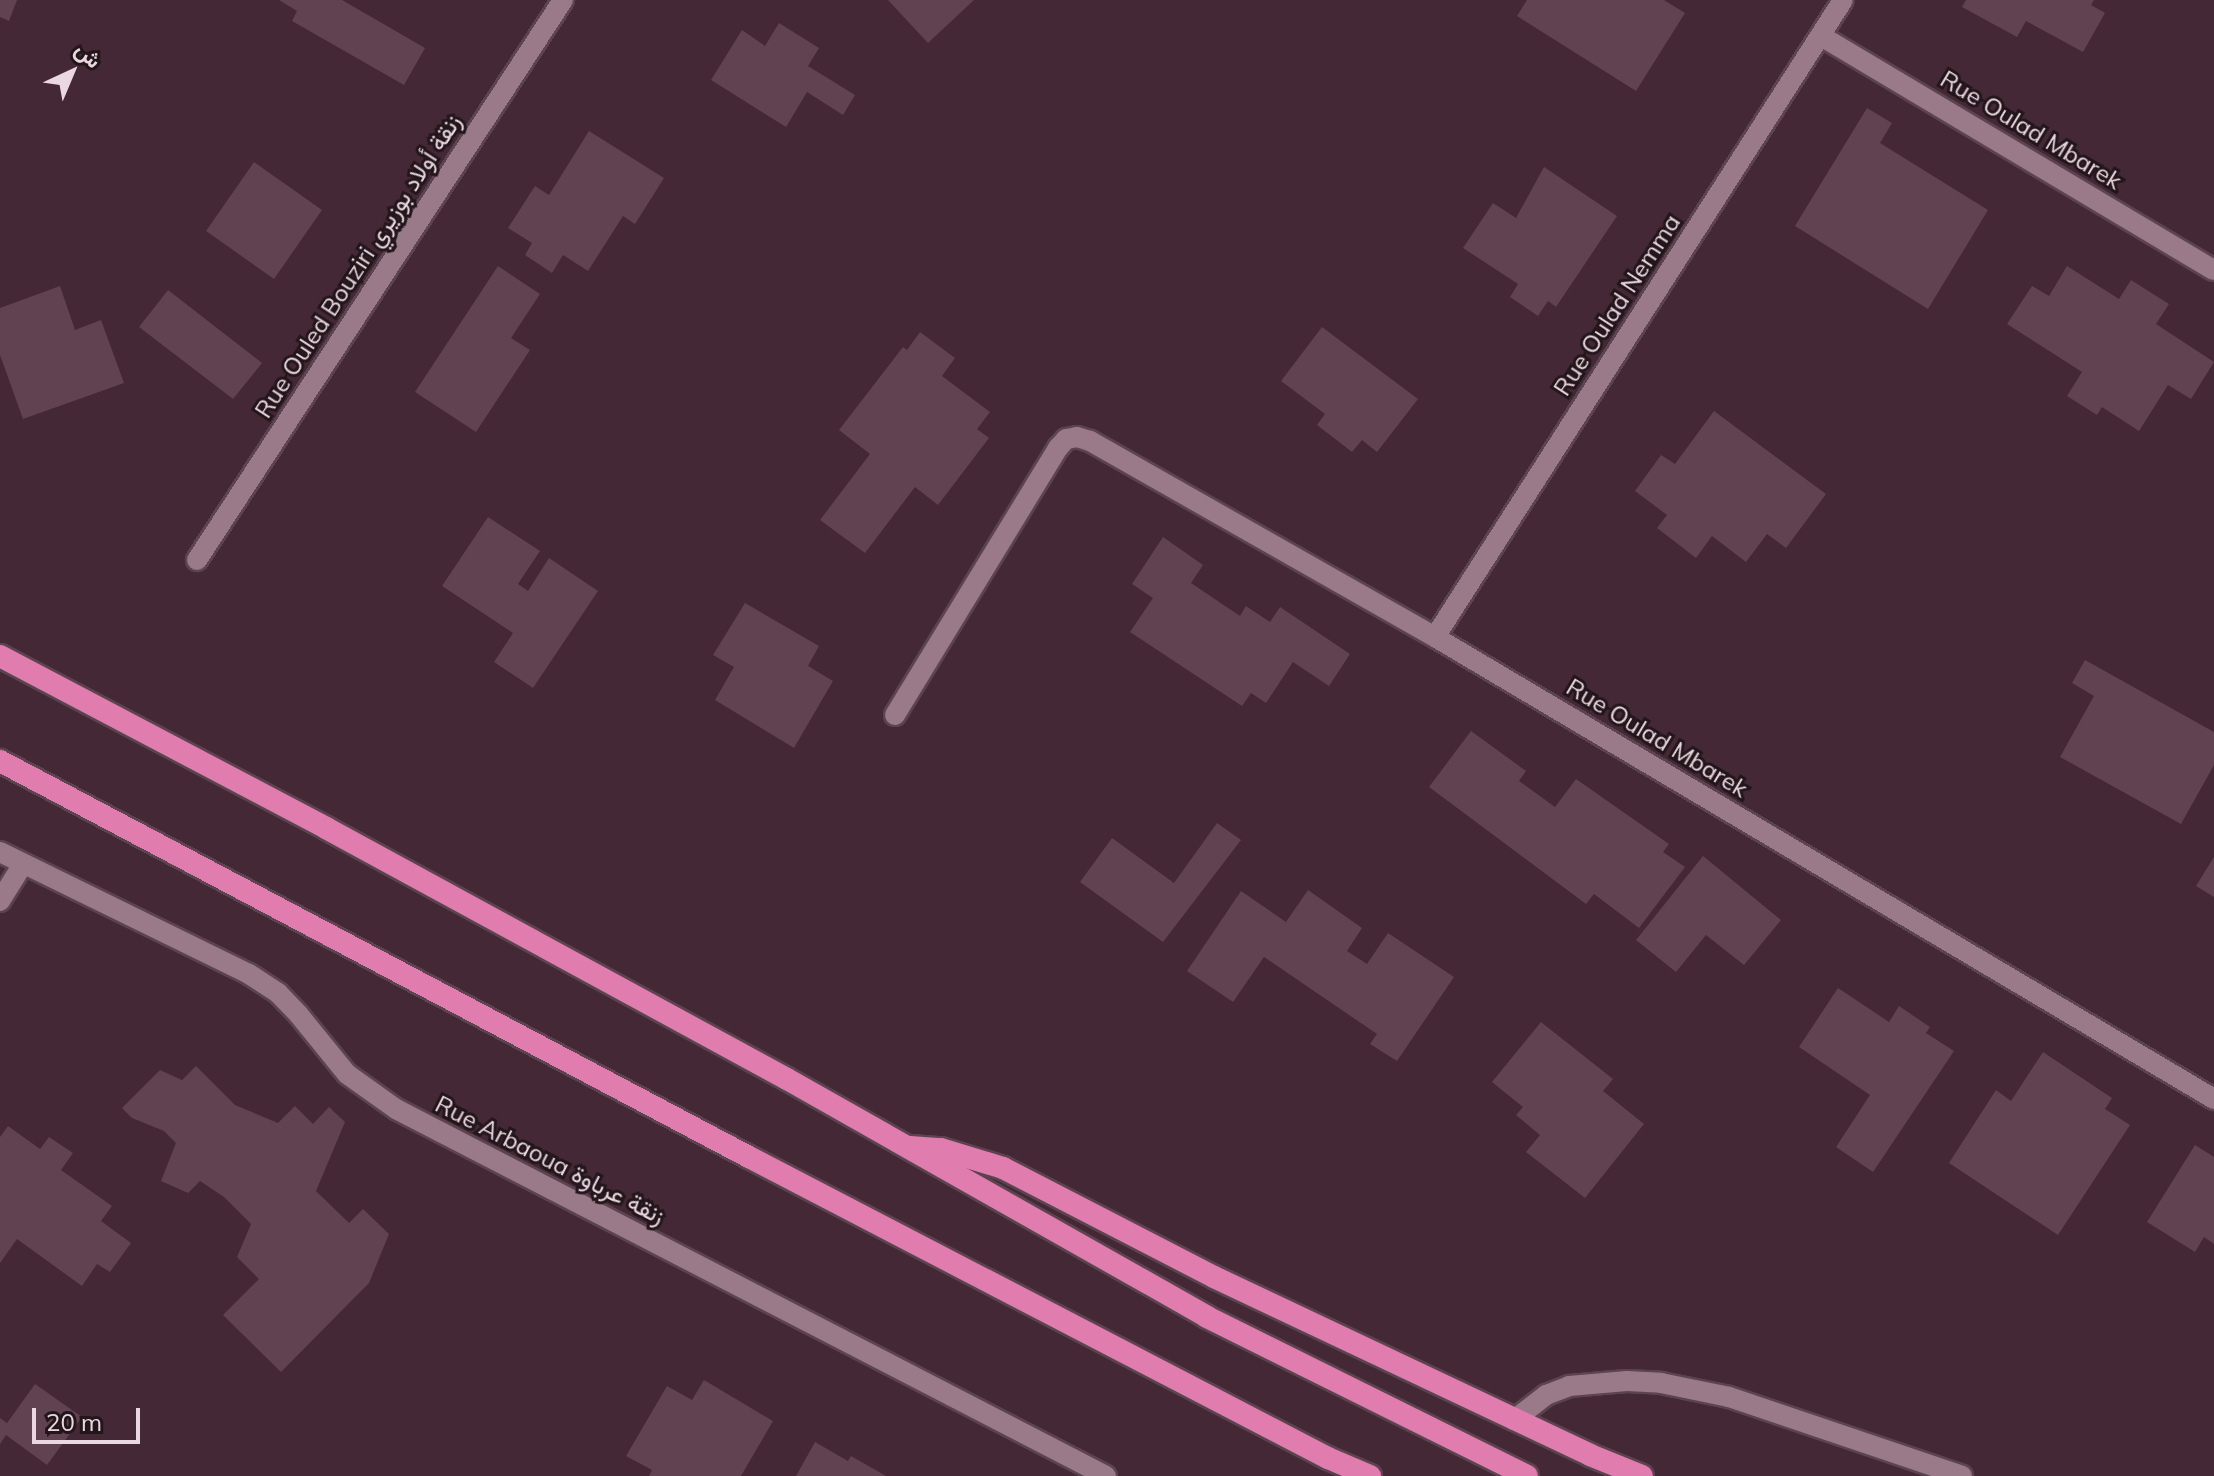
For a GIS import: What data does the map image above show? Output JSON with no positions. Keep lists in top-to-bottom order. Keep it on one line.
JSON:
{"streets":{"street":["Rue Oulad Mbarek","Rue Ouled Bouziri زنقة أولاد بوزيري","Rue Oulad Nemma","Rue Arbaoua زنقة عرباوة"]},"crossings":[["Rue Oulad Mbarek","Rue Oulad Nemma"]],"scale_bar":"20 m","north":"top right"}
